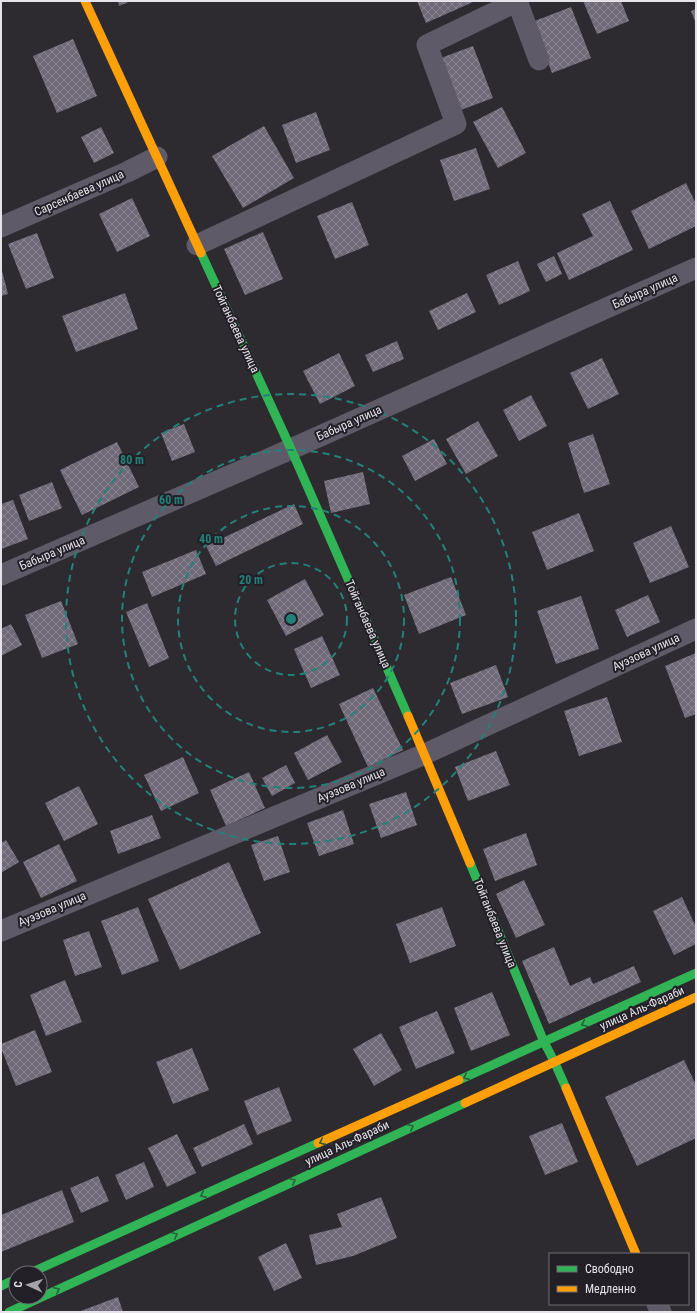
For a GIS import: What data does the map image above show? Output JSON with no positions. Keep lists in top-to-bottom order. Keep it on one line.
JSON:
{"streets":{"main road":["Тойганбаева улица","улица Аль-Фараби"],"street":["Сарсенбаева улица","Бабыра улица","Ауэзова улица"]},"crossings":[["Сарсенбаева улица","Тойганбаева улица"],["Бабыра улица","Тойганбаева улица"],["Тойганбаева улица","Ауэзова улица"],["Тойганбаева улица","улица Аль-Фараби"]],"legend":["Свободно","Медленно"],"north":"left","rings":["80 m","60 m","40 m","20 m"]}
